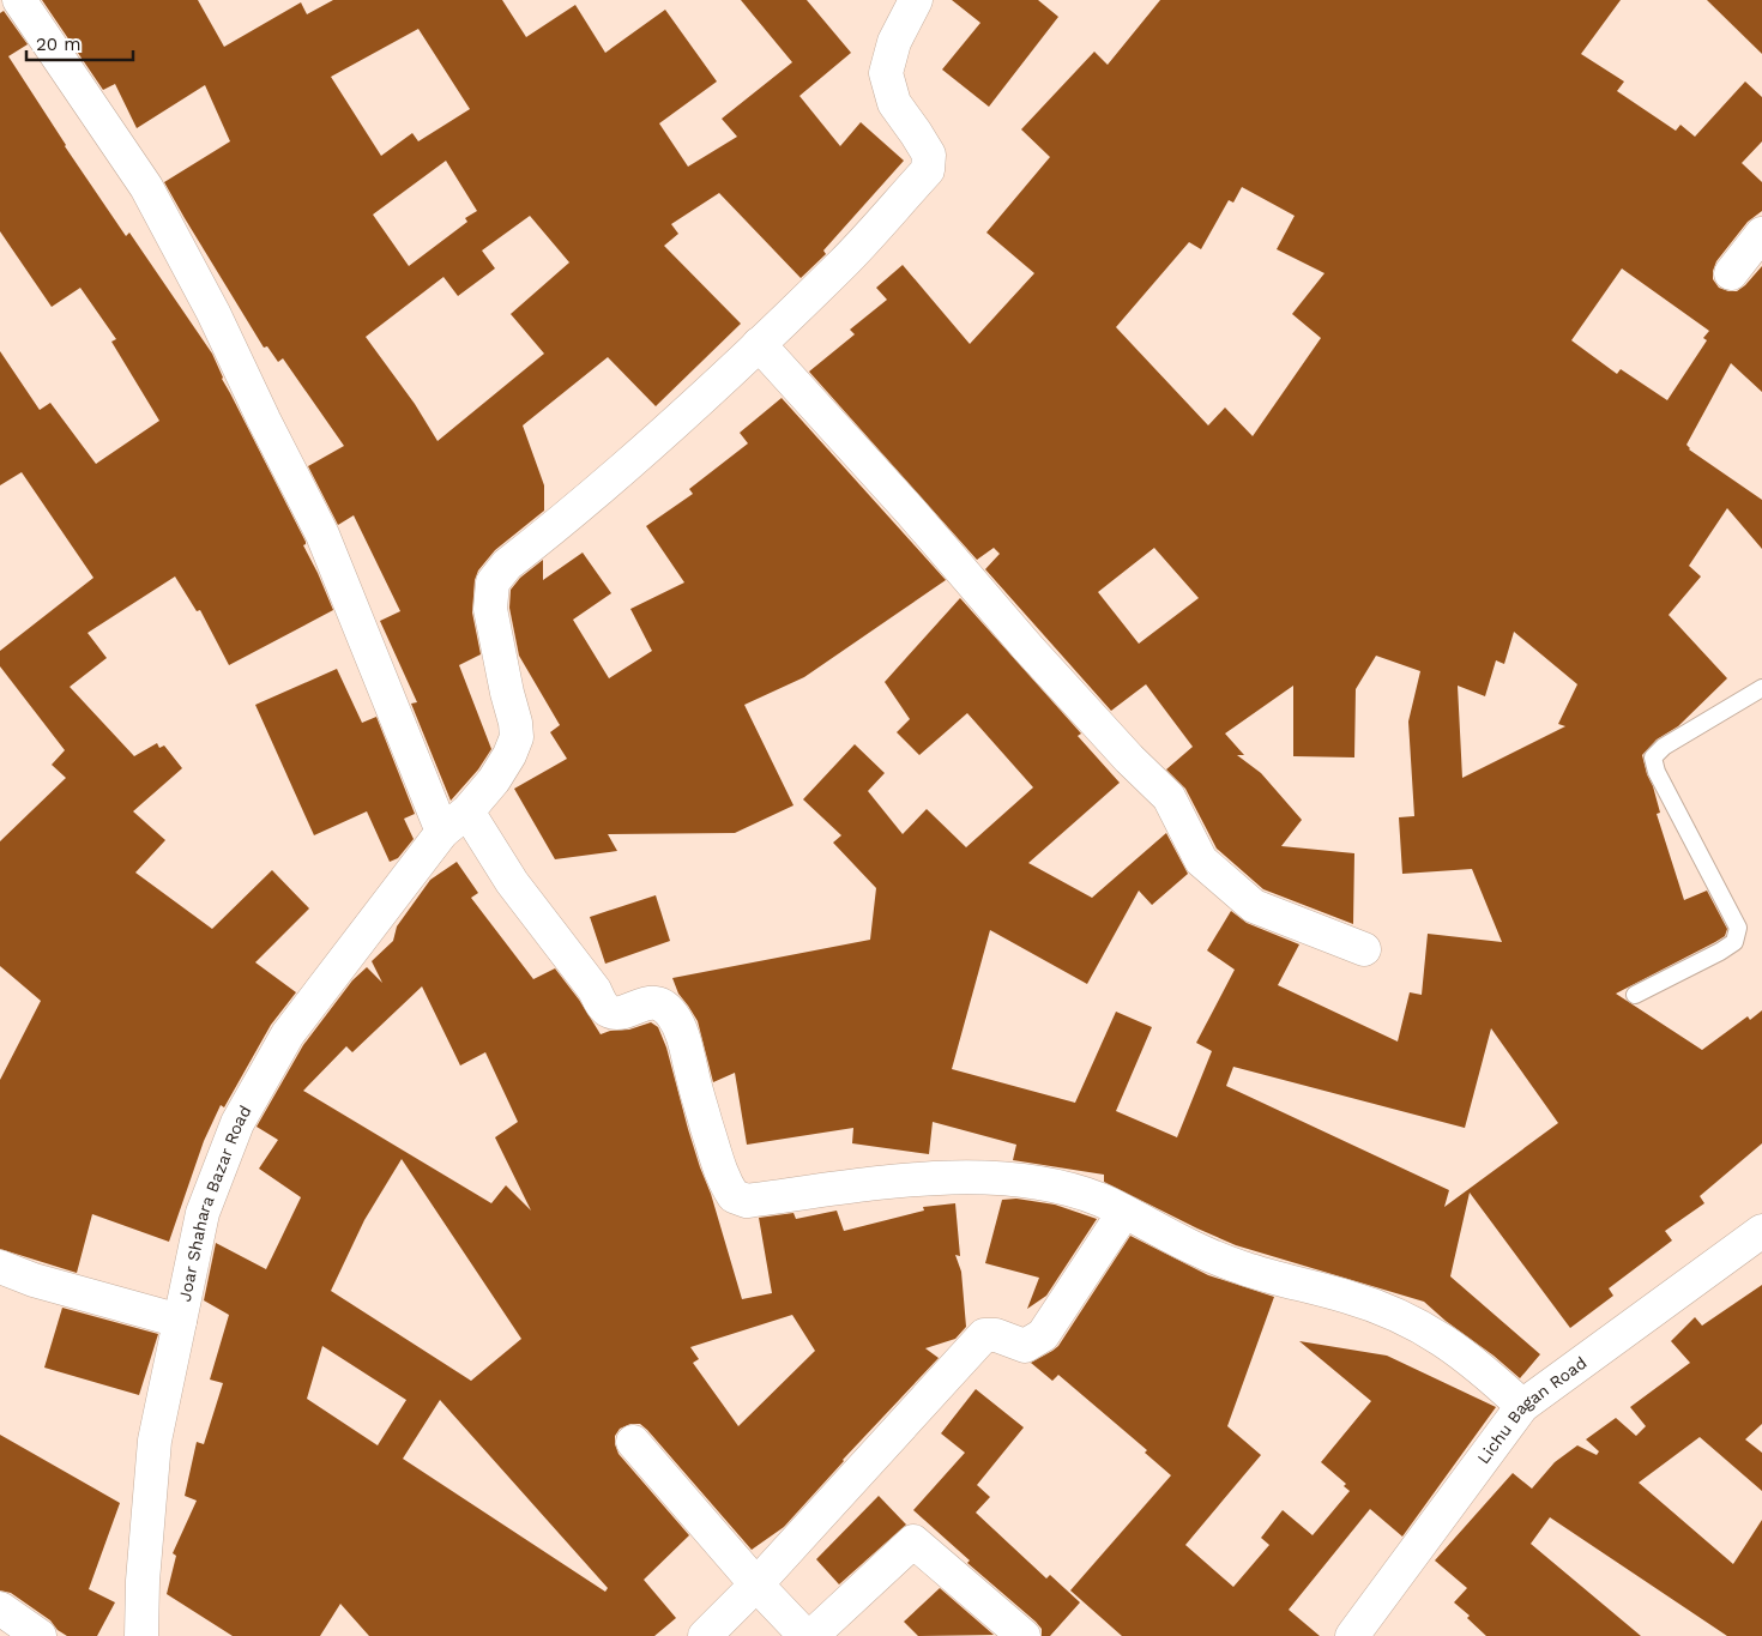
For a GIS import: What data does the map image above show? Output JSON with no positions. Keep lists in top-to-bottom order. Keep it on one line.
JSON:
{"streets":{"street":["Joar Shahara Bazar Road","Lichu Bagan Road"]},"scale_bar":"20 m"}
